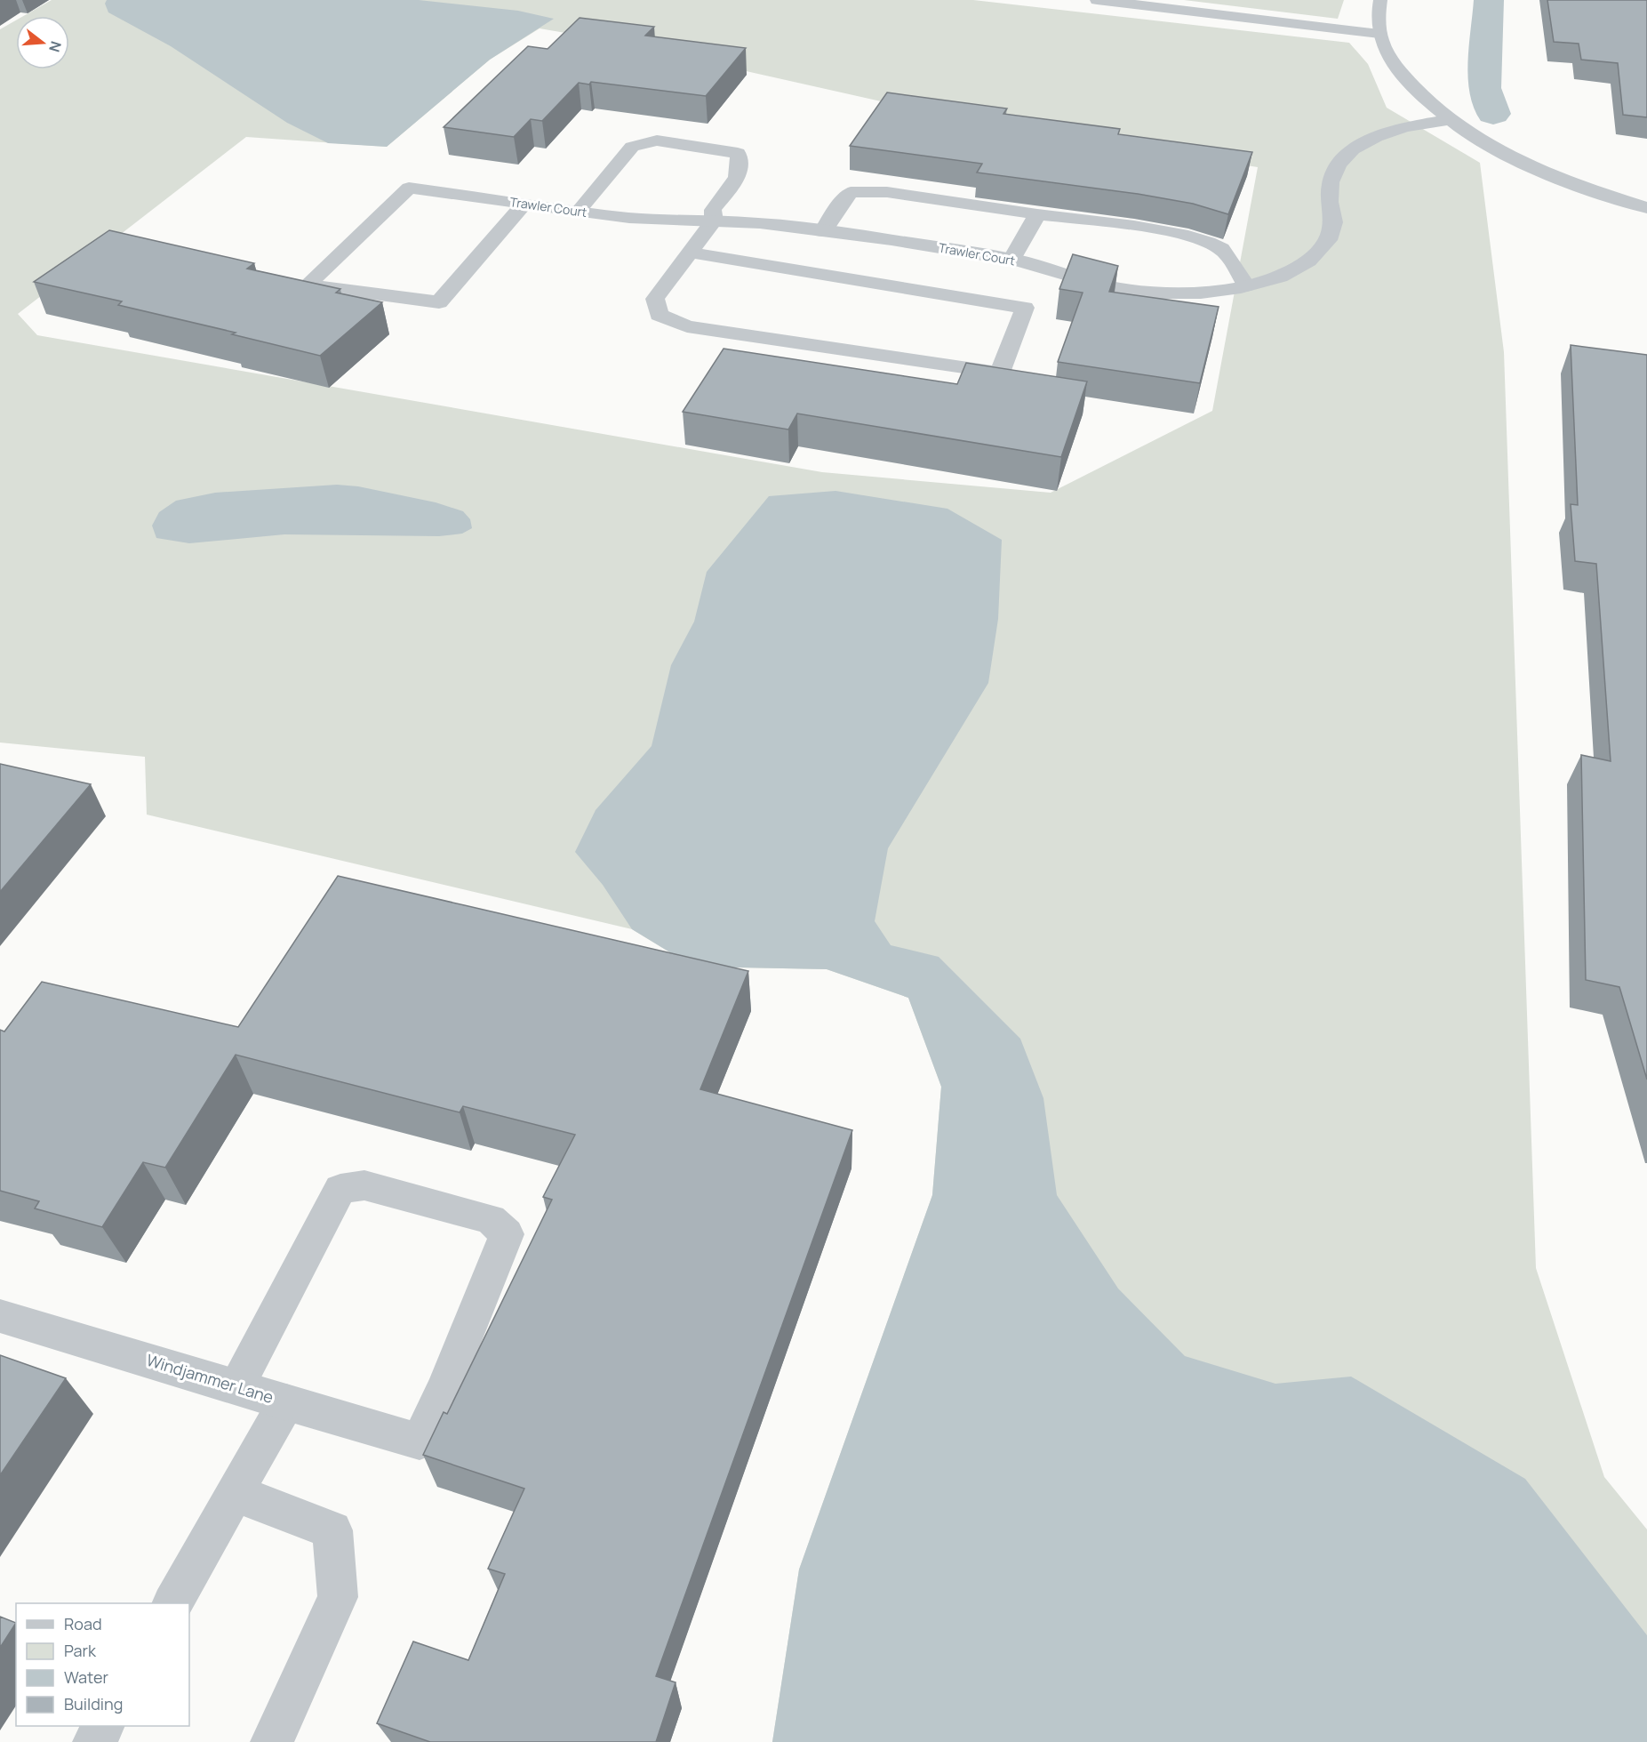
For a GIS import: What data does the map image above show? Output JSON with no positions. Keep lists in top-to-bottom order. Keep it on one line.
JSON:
{"streets":{"street":["Trawler Court","Windjammer Lane"]},"legend":["Road","Park","Water","Building"],"north":"right"}
